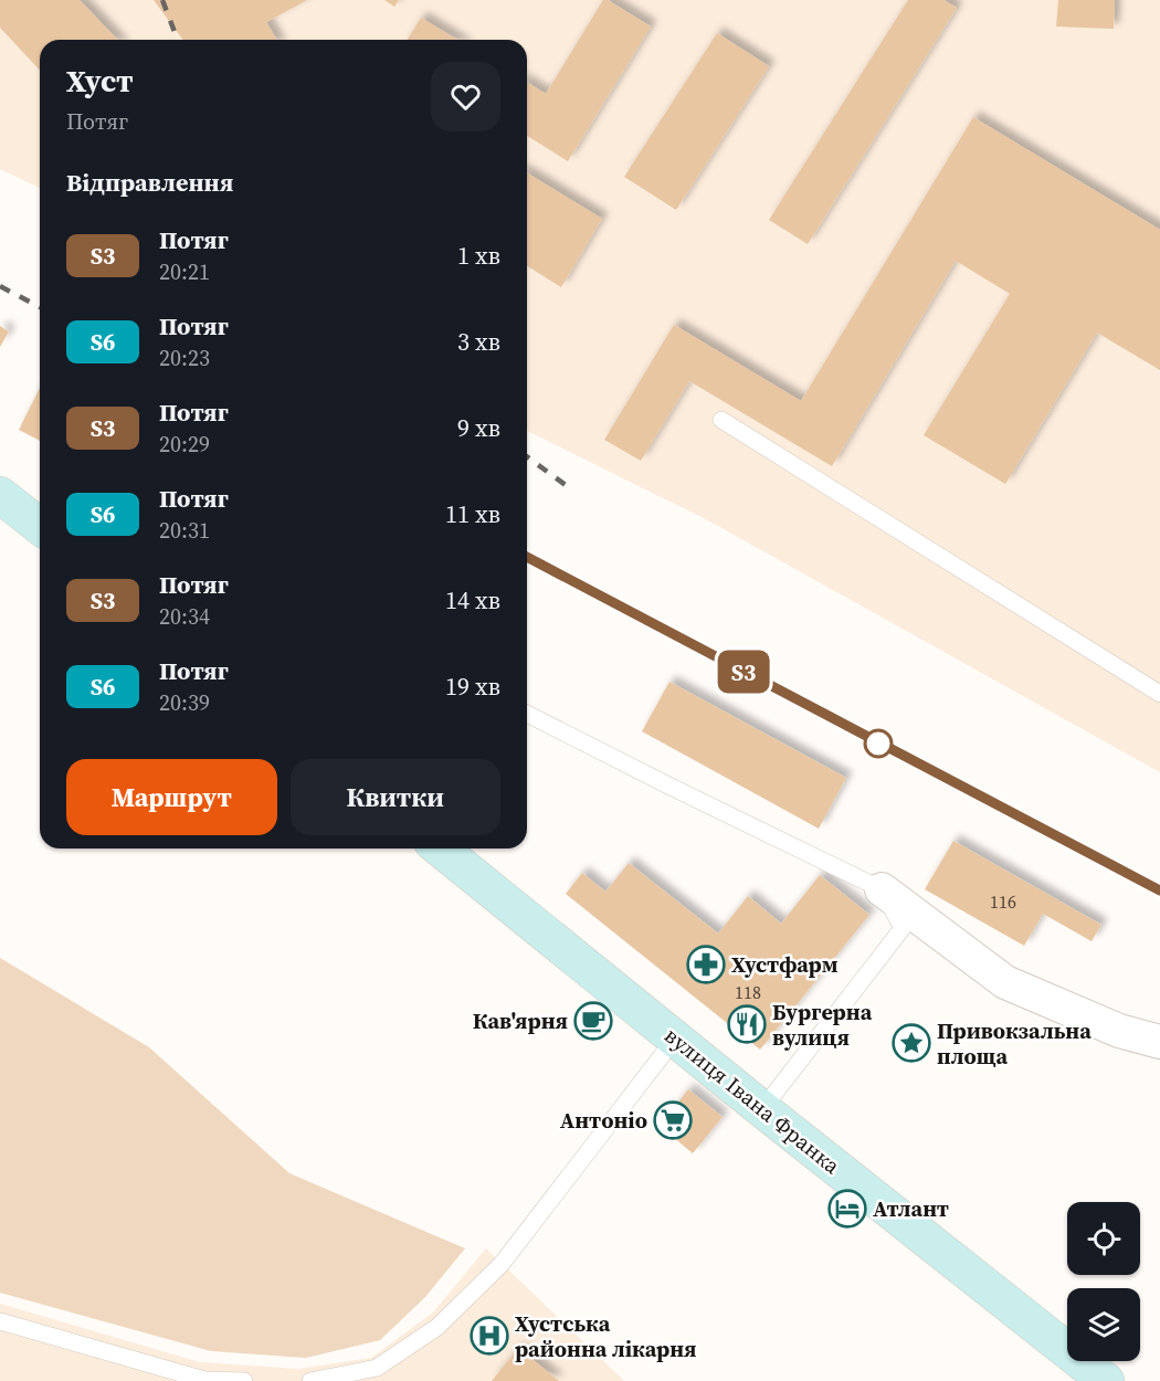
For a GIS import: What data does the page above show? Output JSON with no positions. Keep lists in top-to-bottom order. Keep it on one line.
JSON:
{"streets":{"main road":["вулиця Івана Франка"]},"places":{"pharmacy":["Хустфарм"],"cafe":["Кав'ярня"],"restaurant":["Бургерна вулиця"],"place":["Привокзальна площа"],"supermarket":["Антоніо"],"hotel":["Атлант"],"hospital":["Хустська районна лікарня"]},"house_numbers":["116","118"],"page":{"on_map":"S3","heading":[["Хуст","Потяг"],"Відправлення"],"list":[{"mark":"S3","name":"Потяг","note":"20:21","value":"1 хв"},{"mark":"S6","name":"Потяг","note":"20:23","value":"3 хв"},{"mark":"S3","name":"Потяг","note":"20:29","value":"9 хв"},{"mark":"S6","name":"Потяг","note":"20:31","value":"11 хв"},{"mark":"S3","name":"Потяг","note":"20:34","value":"14 хв"},{"mark":"S6","name":"Потяг","note":"20:39","value":"19 хв"}],"buttons":["Маршрут","Квитки"]}}
